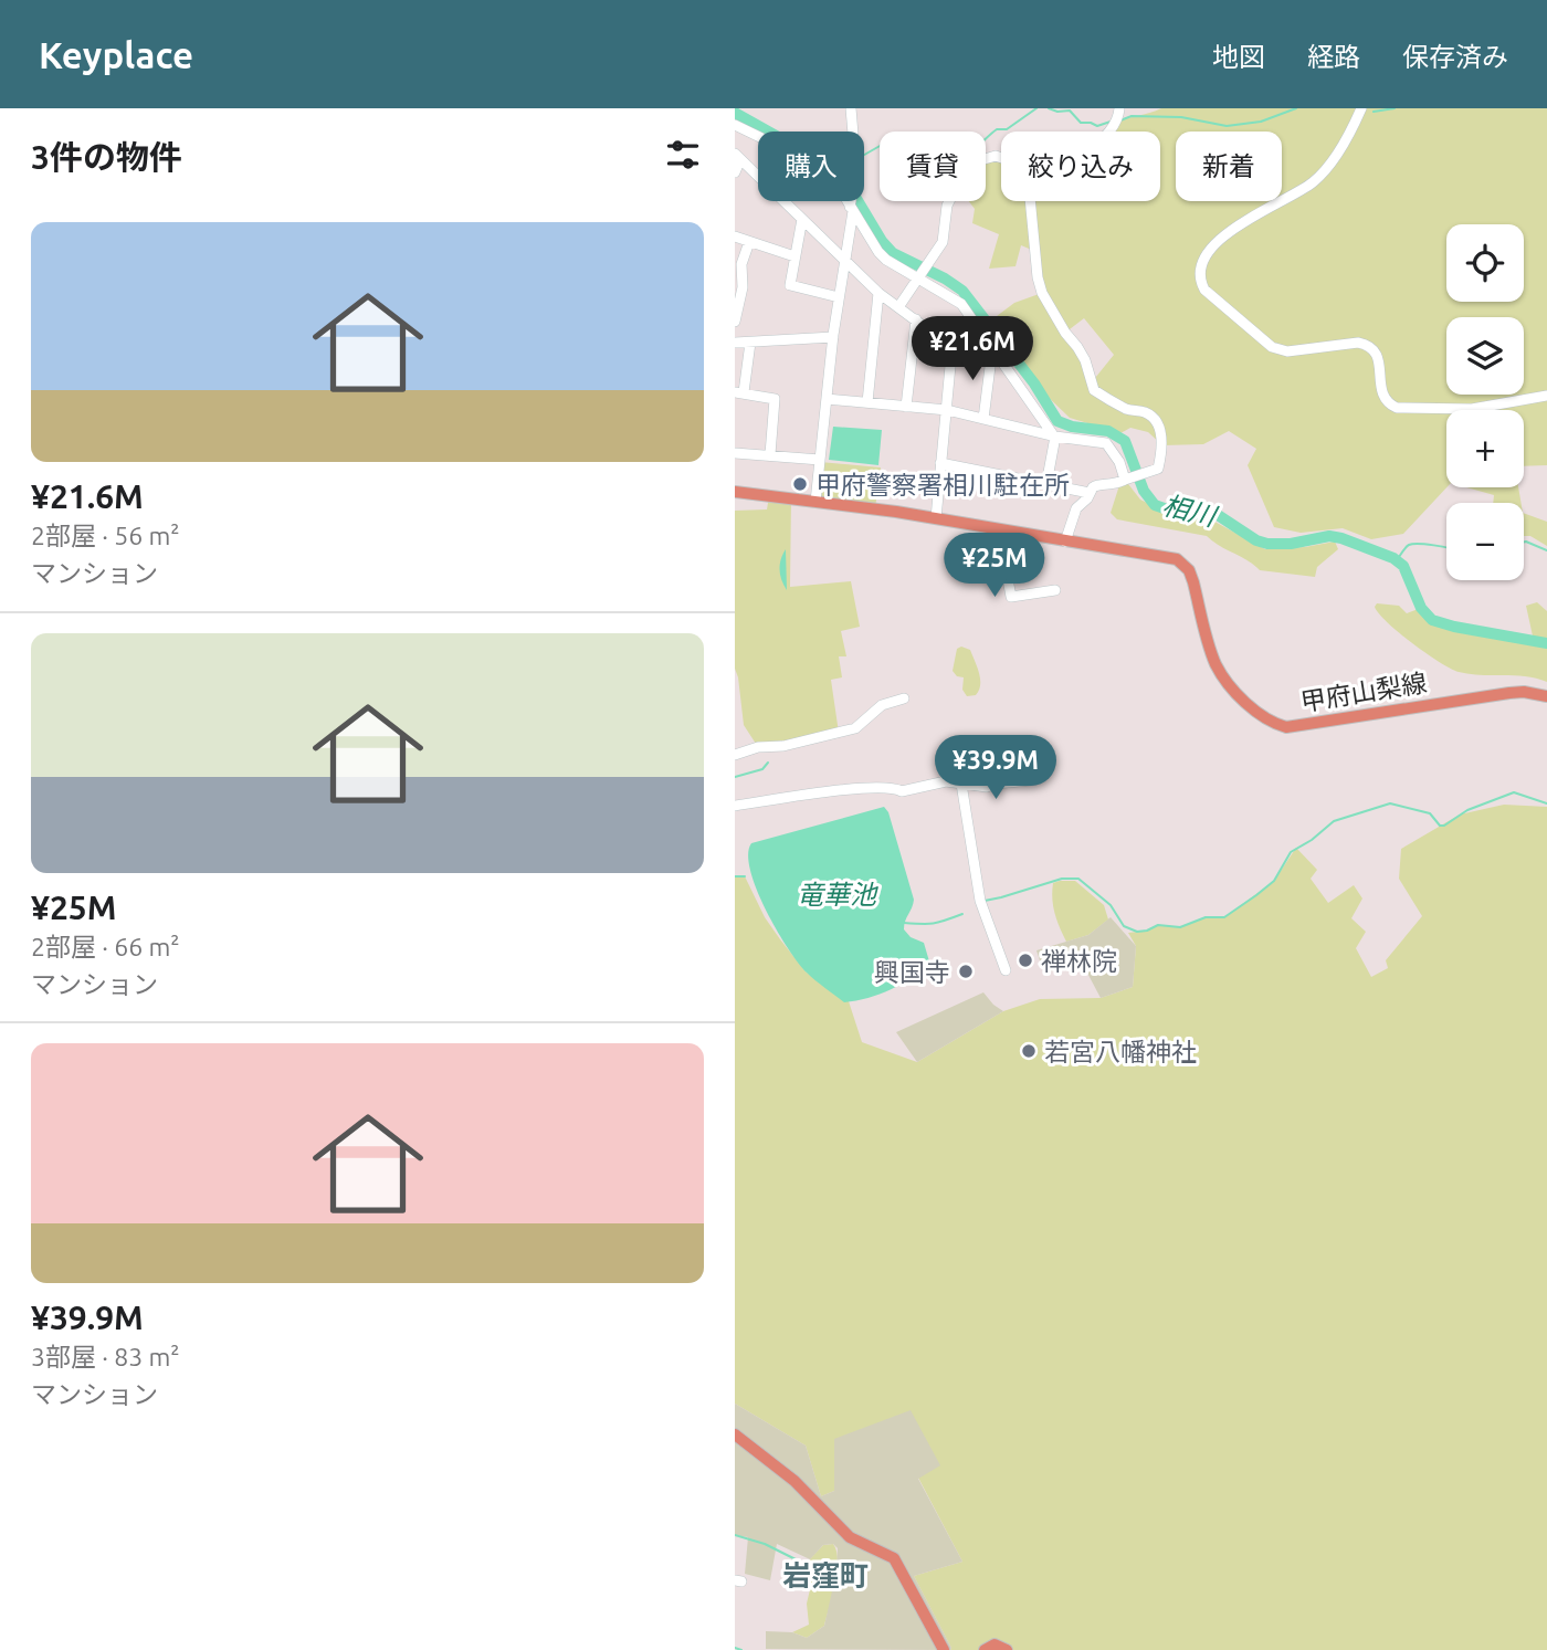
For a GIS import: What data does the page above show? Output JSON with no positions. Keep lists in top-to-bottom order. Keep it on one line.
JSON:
{"streets":{"main road":["甲府山梨線"]},"districts":["岩窪町"],"water":["相川","竜華池"],"places":["甲府警察署相川駐在所","禅林院","興国寺","若宮八幡神社"],"page":{"header":"Keyplace","nav":["地図","経路","保存済み"],"heading":"3件の物件","chip":["購入","賃貸","絞り込み","新着"],"list":[{"name":"¥21.6M","note":"2部屋 · 56 m² · マンション"},{"name":"¥25M","note":"2部屋 · 66 m² · マンション"},{"name":"¥39.9M","note":"3部屋 · 83 m² · マンション"}],"map_buttons":["+","−"],"price":["¥21.6M","¥25M","¥39.9M"]}}
